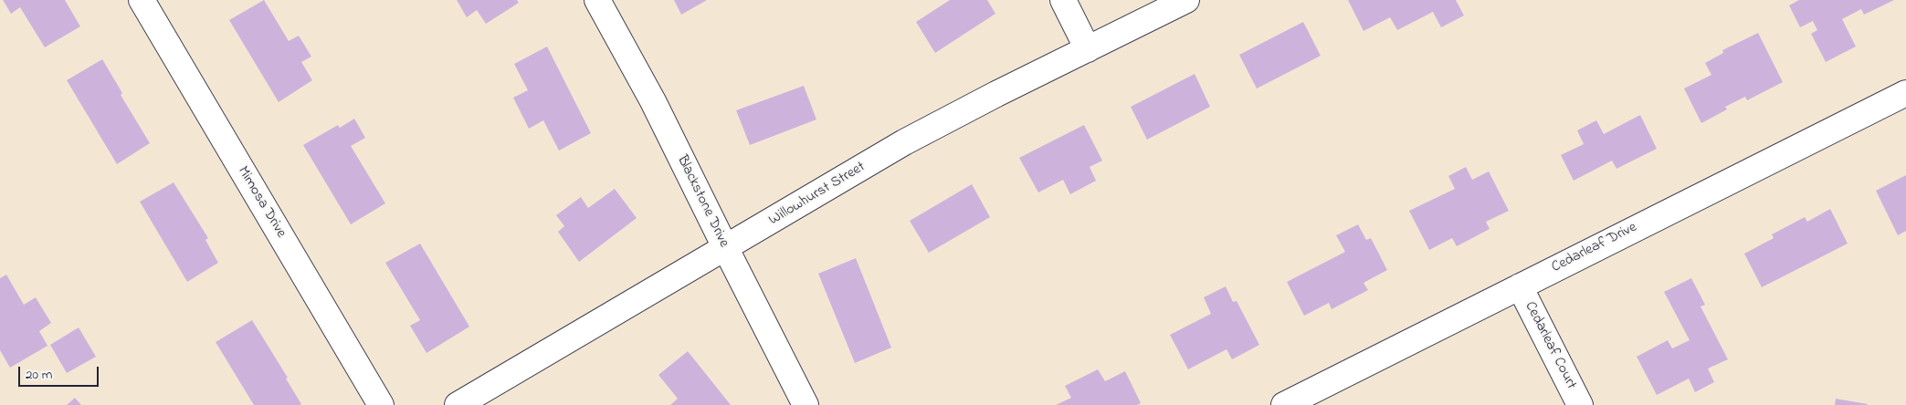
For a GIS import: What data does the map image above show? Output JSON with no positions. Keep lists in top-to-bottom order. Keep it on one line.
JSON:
{"streets":{"street":["Willowhurst Street","Blackstone Drive","Mimosa Drive","Cedarleaf Drive","Cedarleaf Court"]},"crossings":[["Willowhurst Street","Blackstone Drive"],["Cedarleaf Drive","Cedarleaf Court"]],"scale_bar":"20 m"}
